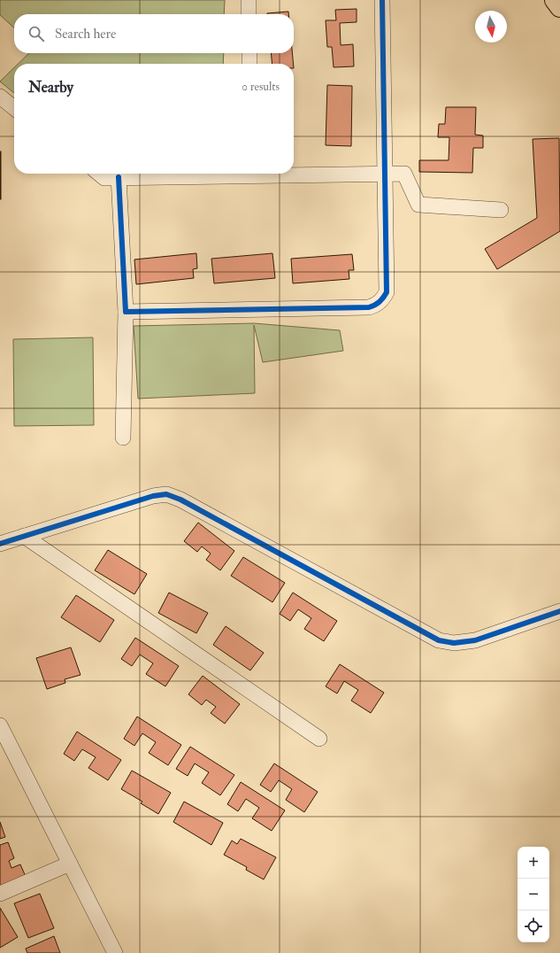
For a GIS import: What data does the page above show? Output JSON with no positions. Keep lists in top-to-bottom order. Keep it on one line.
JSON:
{"north":"bottom","page":{"search":"Search here","heading":["Nearby","0 results"],"map_buttons":["+","−"]}}
